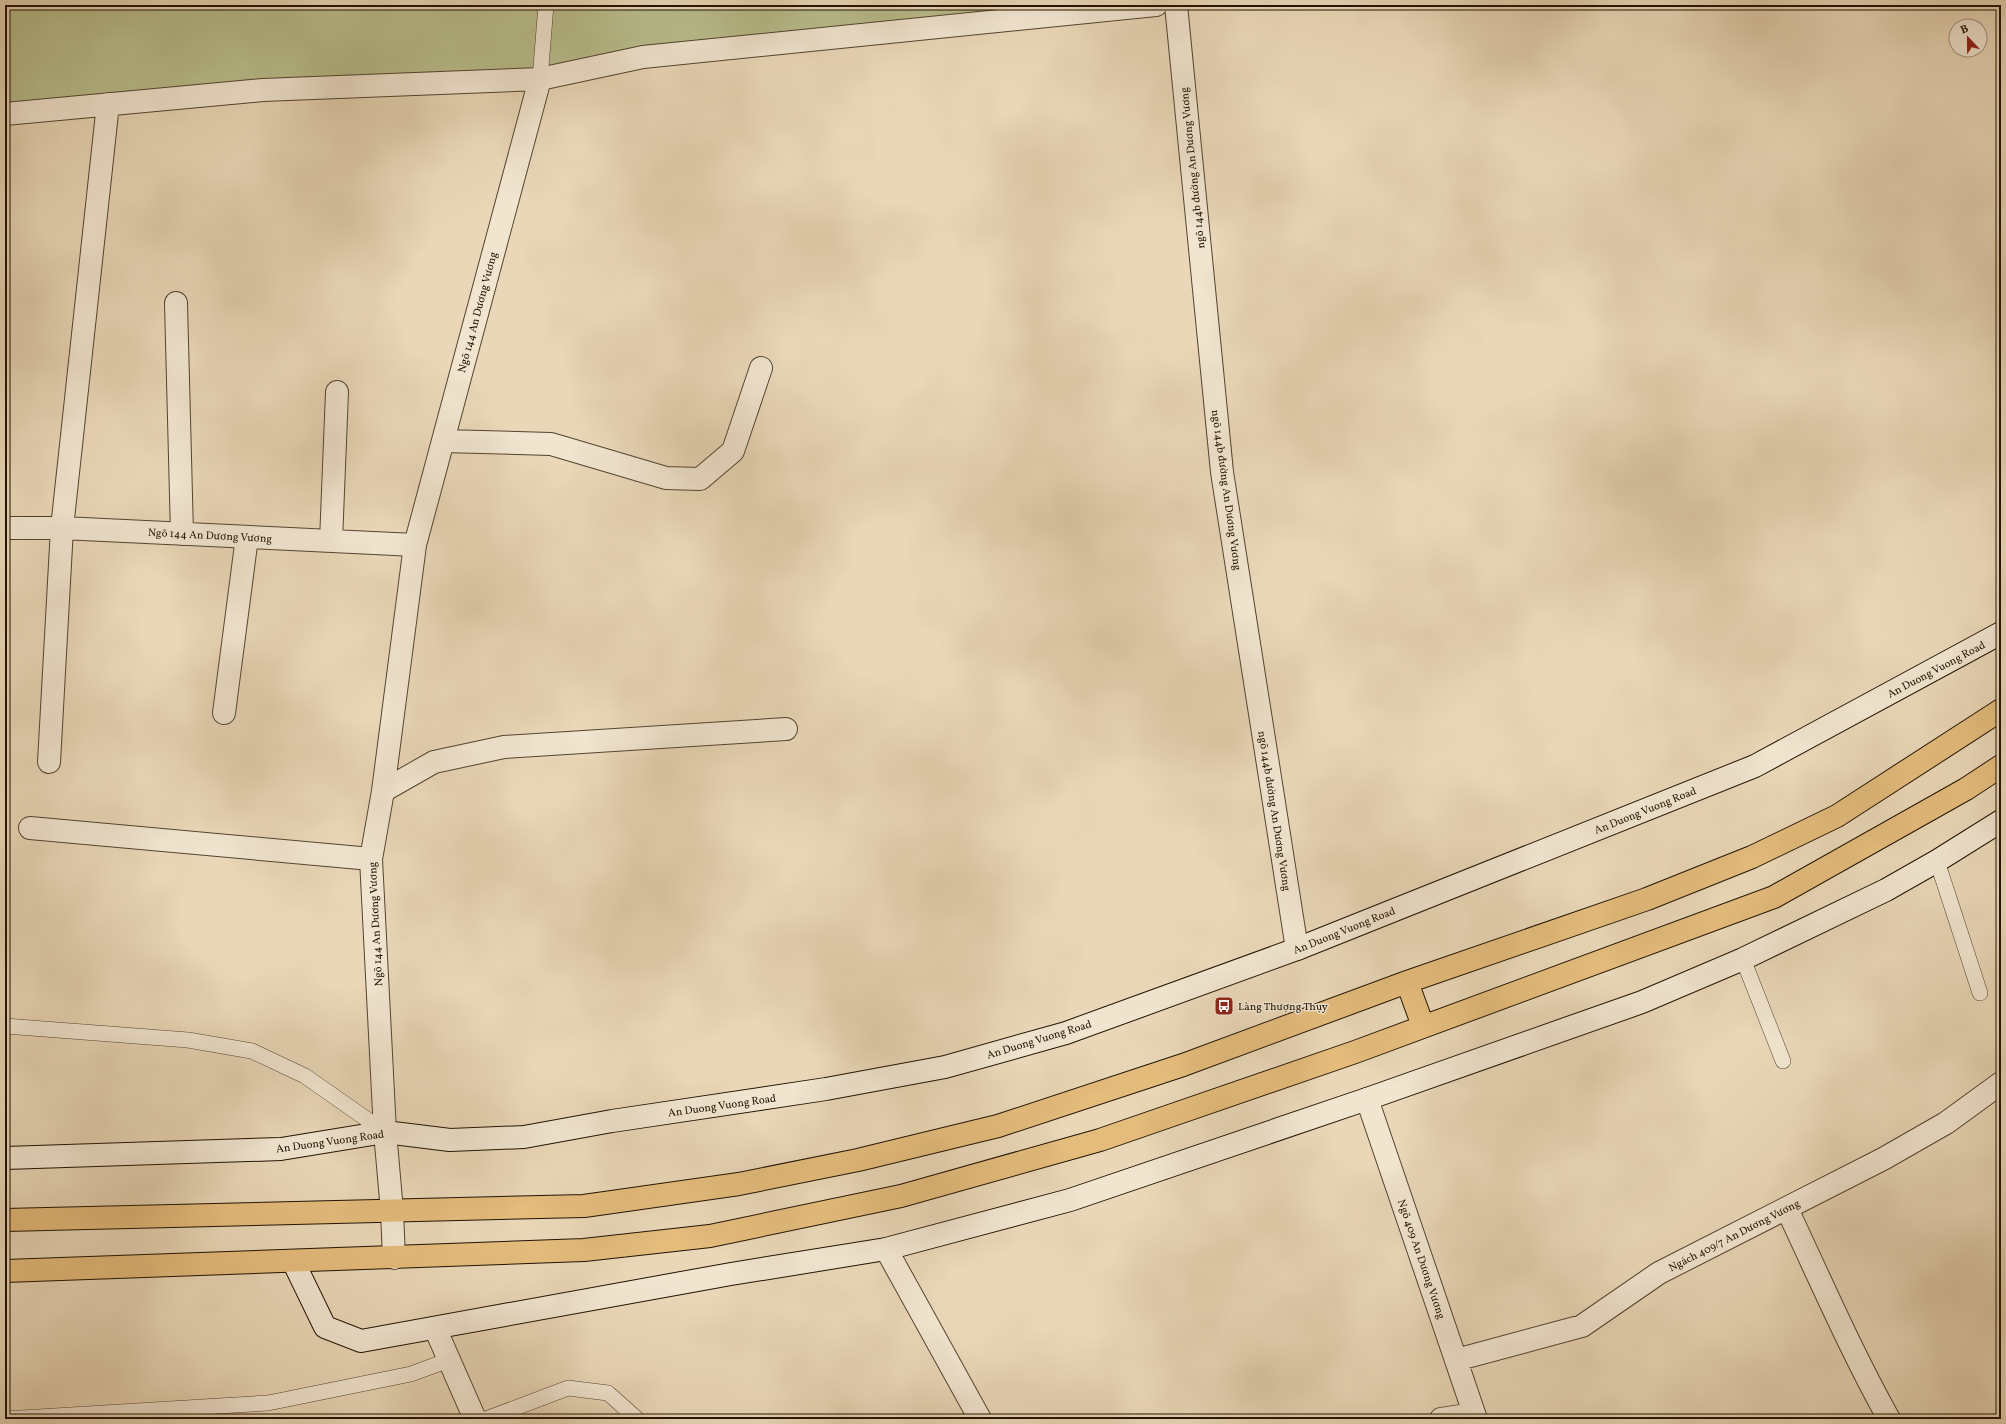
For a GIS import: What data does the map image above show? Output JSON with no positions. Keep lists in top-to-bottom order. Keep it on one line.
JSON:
{"streets":{"street":["ngõ 144b đường An Dương Vương","Ngõ 144 An Dương Vương","An Duong Vuong Road","Ngách 409/7 An Dương Vương","Ngõ 409 An Dương Vương"]},"crossings":[["ngõ 144b đường An Dương Vương","An Duong Vuong Road"],["Ngõ 144 An Dương Vương","An Duong Vuong Road"],["Ngách 409/7 An Dương Vương","Ngõ 409 An Dương Vương"]],"places":{"bus stop":["Làng Thượng Thụy"]},"north":"top"}
